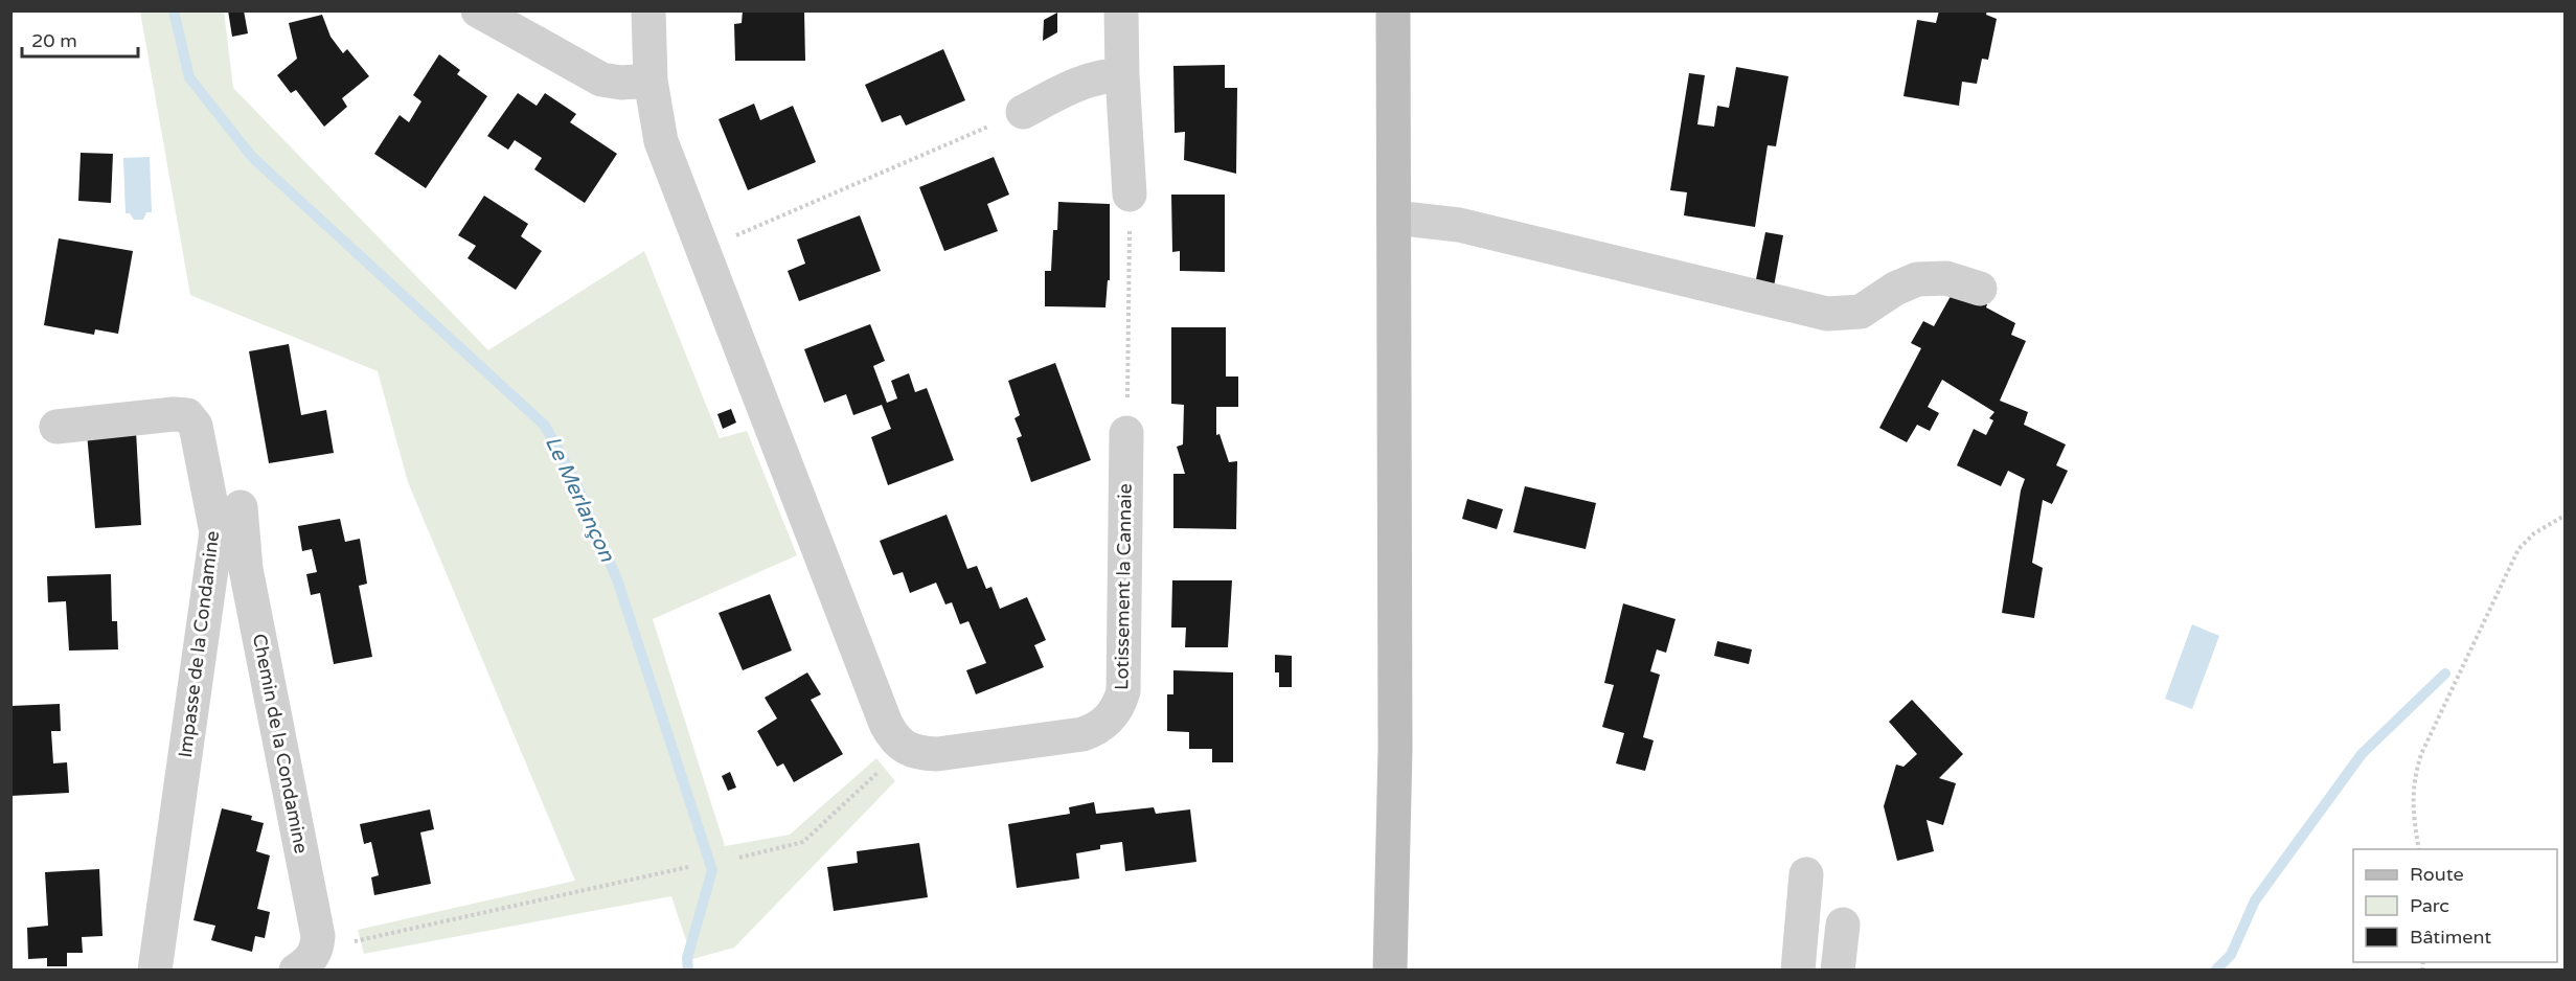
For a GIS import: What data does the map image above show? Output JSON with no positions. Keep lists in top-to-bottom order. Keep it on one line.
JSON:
{"streets":{"street":["Lotissement la Cannaie","Impasse de la Condamine","Chemin de la Condamine"]},"water":["Le Merlançon"],"legend":["Route","Parc","Bâtiment"],"scale_bar":"20 m"}
